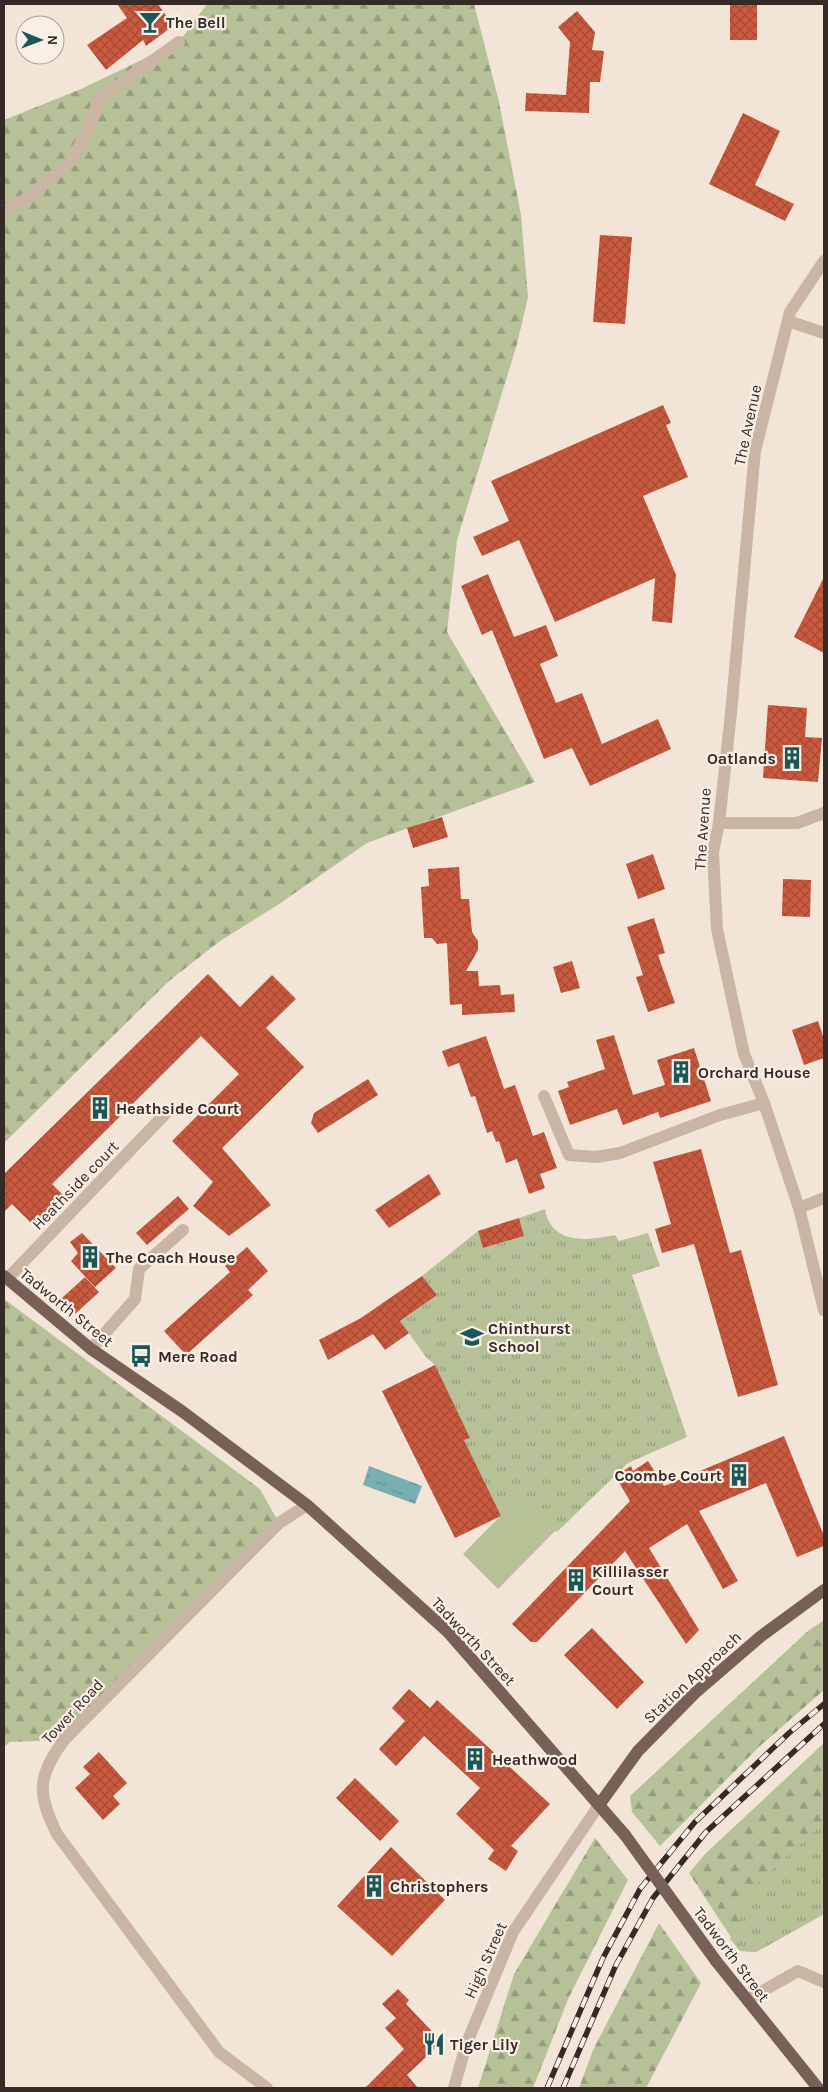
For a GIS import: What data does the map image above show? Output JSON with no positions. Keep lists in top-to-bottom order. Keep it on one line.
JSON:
{"streets":{"main road":["Tadworth Street","Station Approach"],"street":["The Avenue","Heathside court","Tower Road","High Street"]},"crossings":[["Heathside court","Tadworth Street"],["Tadworth Street","Station Approach"],["Tadworth Street","Tower Road"],["Tadworth Street","High Street"],["Station Approach","High Street"]],"places":{"bar":["The Bell"],"building":["Oatlands","Orchard House","Heathside Court","The Coach House","Coombe Court","Killilasser Court","Heathwood","Christophers"],"school or university":["Chinthurst School"],"bus stop":["Mere Road"],"restaurant":["Tiger Lily"]},"north":"right"}
